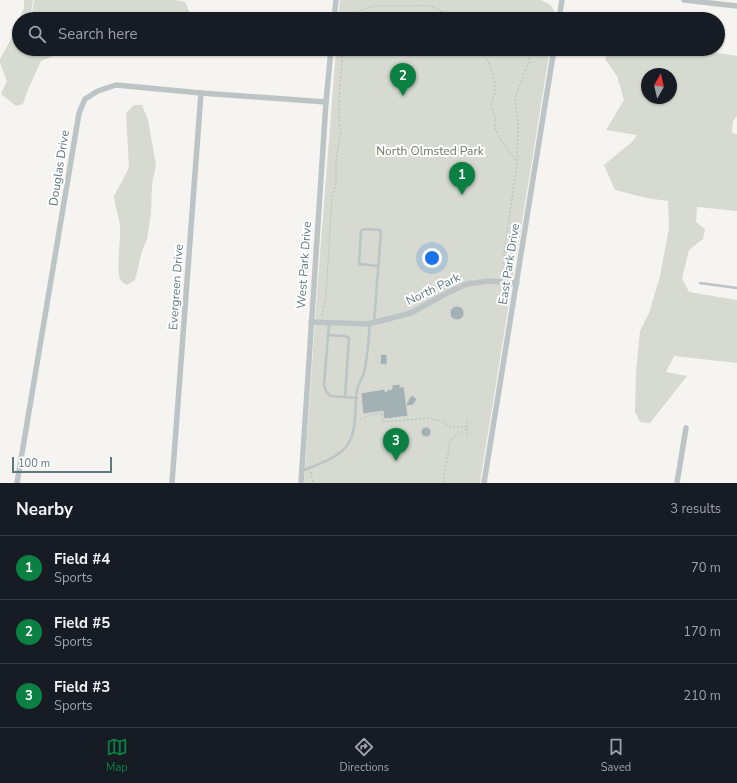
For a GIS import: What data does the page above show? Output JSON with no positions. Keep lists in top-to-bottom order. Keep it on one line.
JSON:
{"streets":{"street":["Douglas Drive","East Park Drive","West Park Drive","Evergreen Drive","North Park"]},"crossings":[["Douglas Drive","West Park Drive"],["Douglas Drive","Evergreen Drive"],["East Park Drive","North Park"],["West Park Drive","North Park"]],"parks":["North Olmsted Park"],"scale_bar":"100 m","north":"top","page":{"search":"Search here","pins":["2","1","3"],"scale":"100 m","heading":["Nearby","3 results"],"list":[{"mark":"1","name":"Field #4","note":"Sports","value":"70 m"},{"mark":"2","name":"Field #5","note":"Sports","value":"170 m"},{"mark":"3","name":"Field #3","note":"Sports","value":"210 m"}],"nav":["Map","Directions","Saved"]}}
